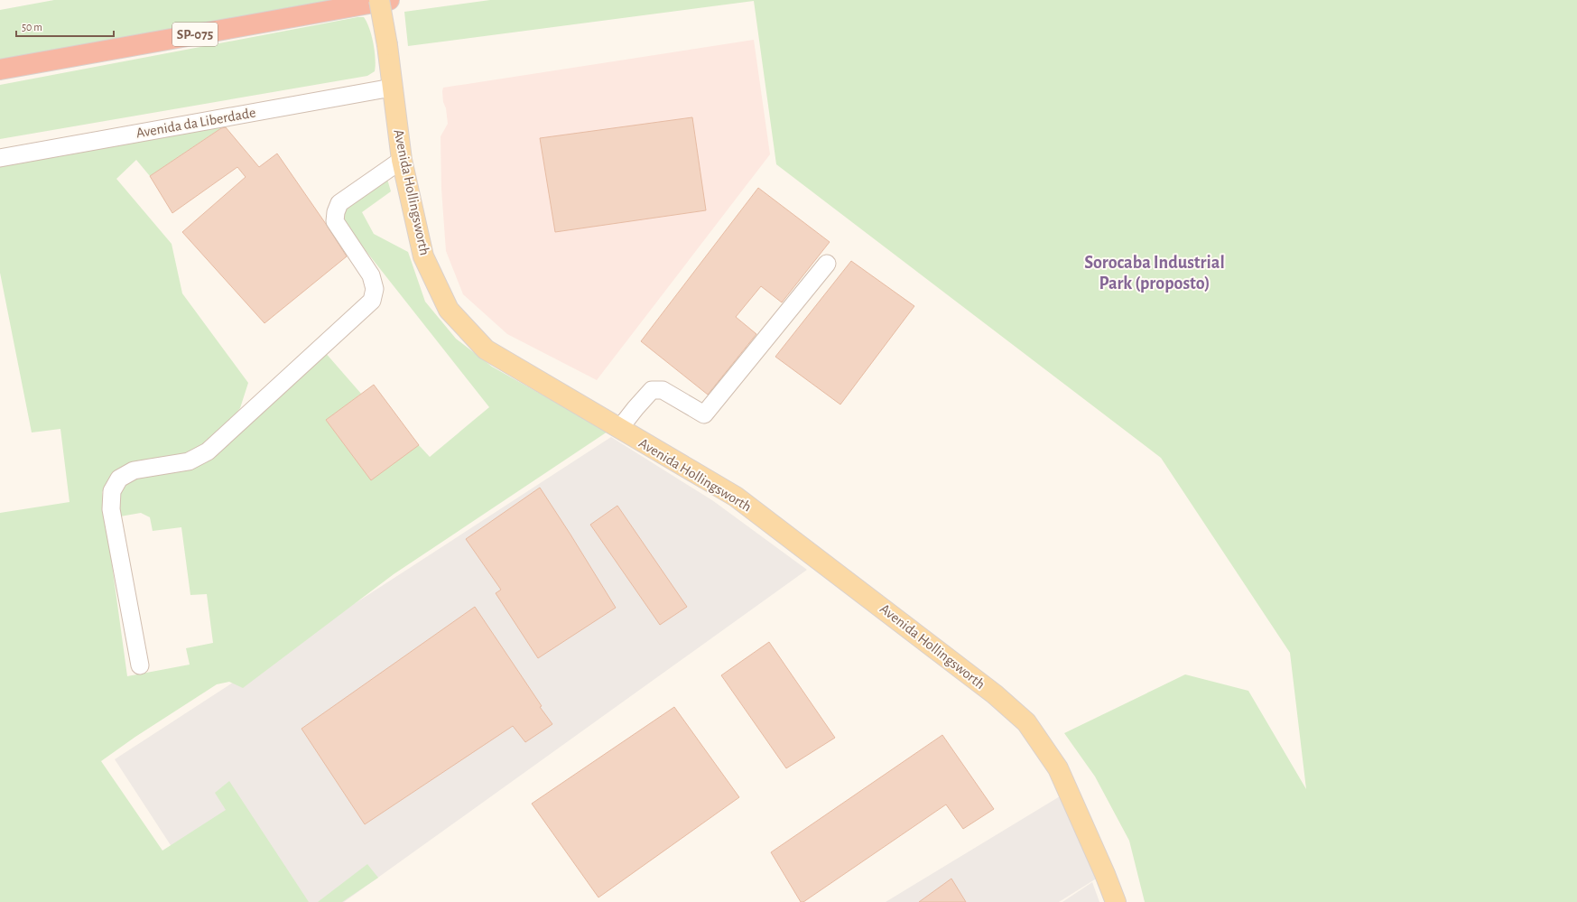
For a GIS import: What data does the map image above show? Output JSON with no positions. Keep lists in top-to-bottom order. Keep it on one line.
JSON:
{"streets":{"highway":["SP-075"],"main road":["Avenida Hollingsworth"],"street":["Avenida da Liberdade"]},"crossings":[["Avenida da Liberdade","Avenida Hollingsworth"]],"districts":["Sorocaba Industrial Park (proposto)"],"scale_bar":"50 m"}
